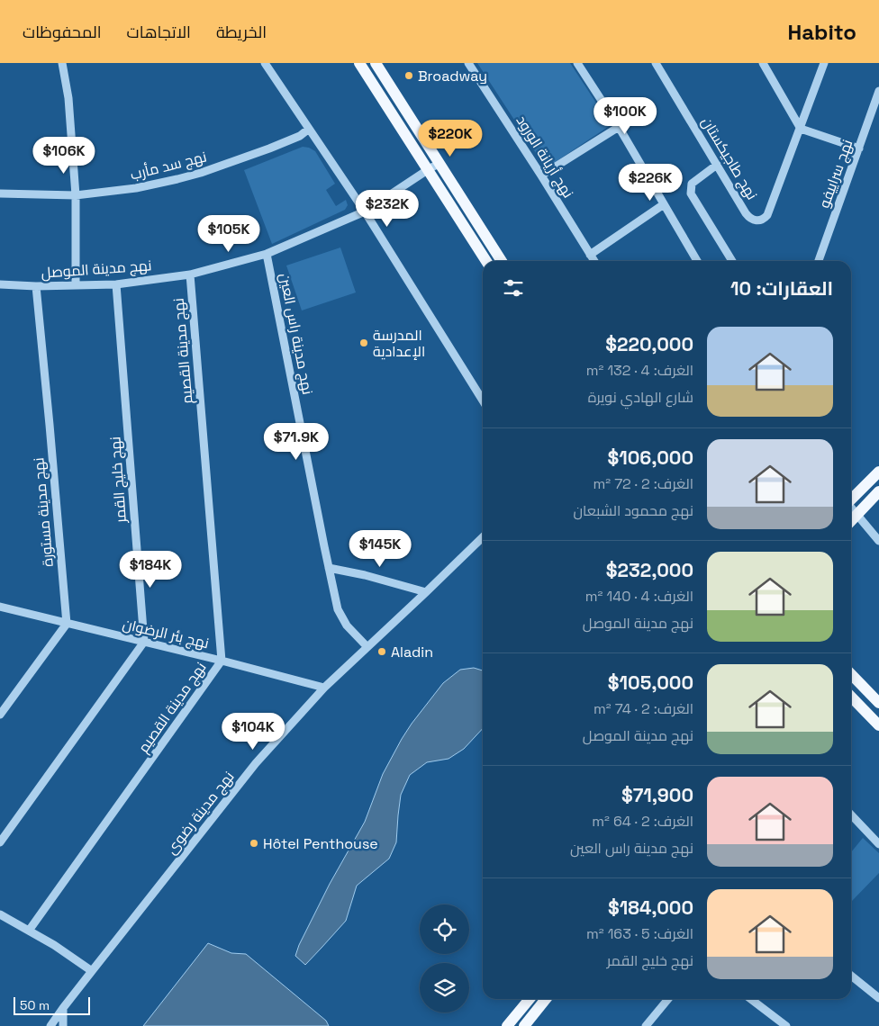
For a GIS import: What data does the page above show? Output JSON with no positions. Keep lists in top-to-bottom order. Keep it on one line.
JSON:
{"streets":{"street":["نهج أريانة الورود","نهج طاجيكستان","نهج سد مأرب","نهج سراييفو","نهج مدينة الموصل","نهج مدينة راس العين","نهج مدينة القصيم","نهج خليج القمر","نهج مدينة مستورة","نهج بئر الرضوان","نهج مدينة رضوى"]},"crossings":[["نهج مدينة الموصل","نهج مدينة راس العين"],["نهج مدينة الموصل","نهج مدينة القصيم"],["نهج مدينة الموصل","نهج خليج القمر"],["نهج مدينة الموصل","نهج مدينة مستورة"],["نهج مدينة راس العين","نهج مدينة رضوى"],["نهج مدينة القصيم","نهج بئر الرضوان"],["نهج خليج القمر","نهج بئر الرضوان"],["نهج مدينة مستورة","نهج بئر الرضوان"],["نهج بئر الرضوان","نهج مدينة رضوى"]],"places":["Broadway","المدرسة الإعدادية","Aladin","Hôtel Penthouse"],"scale_bar":"50 m","page":{"header":"Habito","nav":["الخريطة","الاتجاهات","المحفوظات"],"price":["$100K","$220K","$106K","$226K","$232K","$105K","$71.9K","$145K","$184K","$104K"],"heading":"العقارات: 10","list":[{"name":"$220,000","note":"الغرف: 4 · 132 m² · شارع الهادي نويرة"},{"name":"$106,000","note":"الغرف: 2 · 72 m² · نهج محمود الشبعان"},{"name":"$232,000","note":"الغرف: 4 · 140 m² · نهج مدينة الموصل"},{"name":"$105,000","note":"الغرف: 2 · 74 m² · نهج مدينة الموصل"},{"name":"$71,900","note":"الغرف: 2 · 64 m² · نهج مدينة راس العين"},{"name":"$184,000","note":"الغرف: 5 · 163 m² · نهج خليج القمر"}],"scale":"50 m"}}
